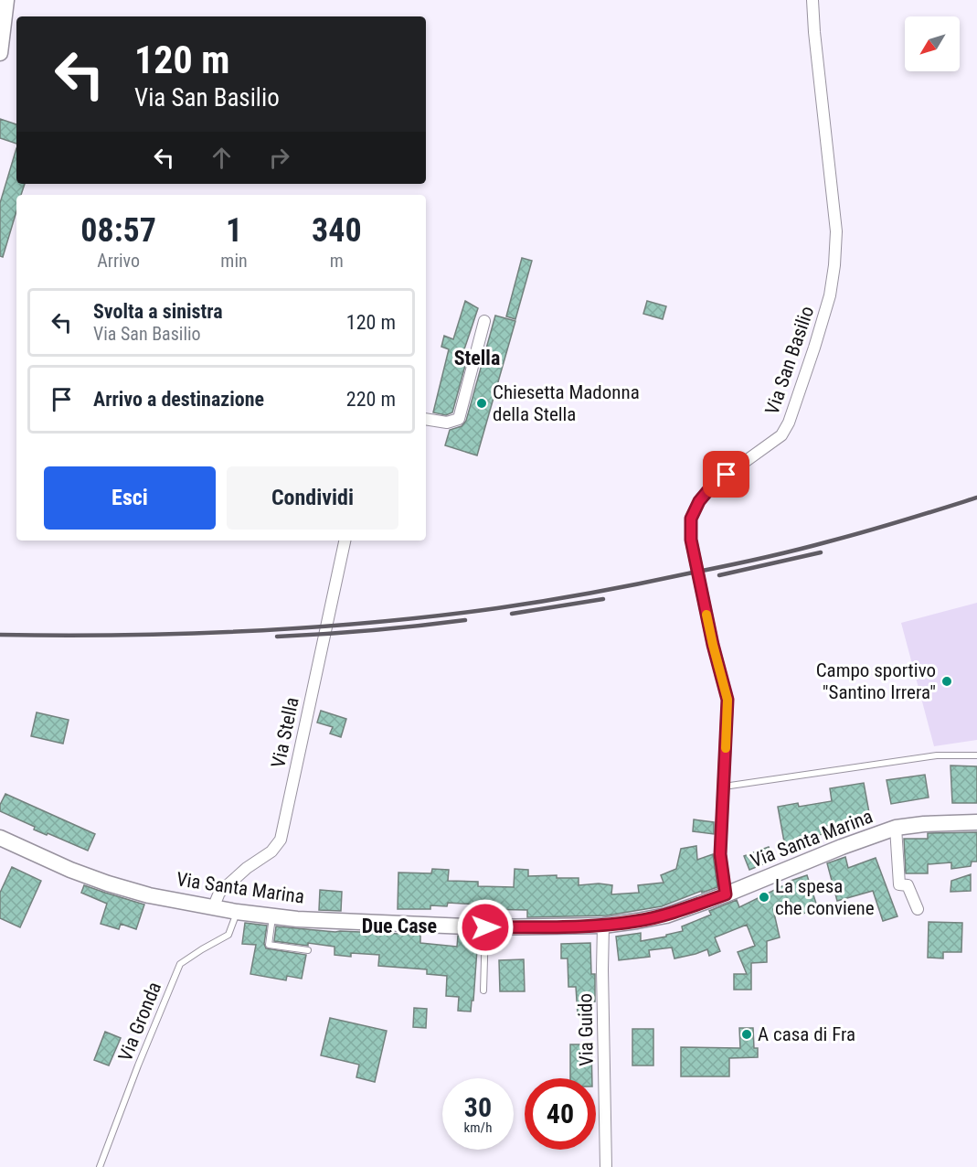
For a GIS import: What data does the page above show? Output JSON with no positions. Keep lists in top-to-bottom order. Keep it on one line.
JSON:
{"streets":{"street":["Via San Basilio","Via Stella","Via Santa Marina","Via Guido"],"lane":["Via Gronda"]},"crossings":[["Via San Basilio","Via Santa Marina"],["Via Stella","Via Santa Marina"],["Via Santa Marina","Via Gronda"],["Via Santa Marina","Via Guido"]],"districts":["Stella","Due Case"],"places":["Chiesetta Madonna della Stella","Campo sportivo \"Santino Irrera\"","La spesa che conviene","A casa di Fra"],"north":"bottom left","page":{"turn":["120 m","Via San Basilio"],"eta":["08:57","Arrivo","1","min","340","m"],"list":[{"name":"Svolta a sinistra","note":"Via San Basilio","value":"120 m"},{"name":"Arrivo a destinazione","value":"220 m"}],"buttons":["Esci","Condividi"],"speed":"30 km/h","limit":"40"}}
